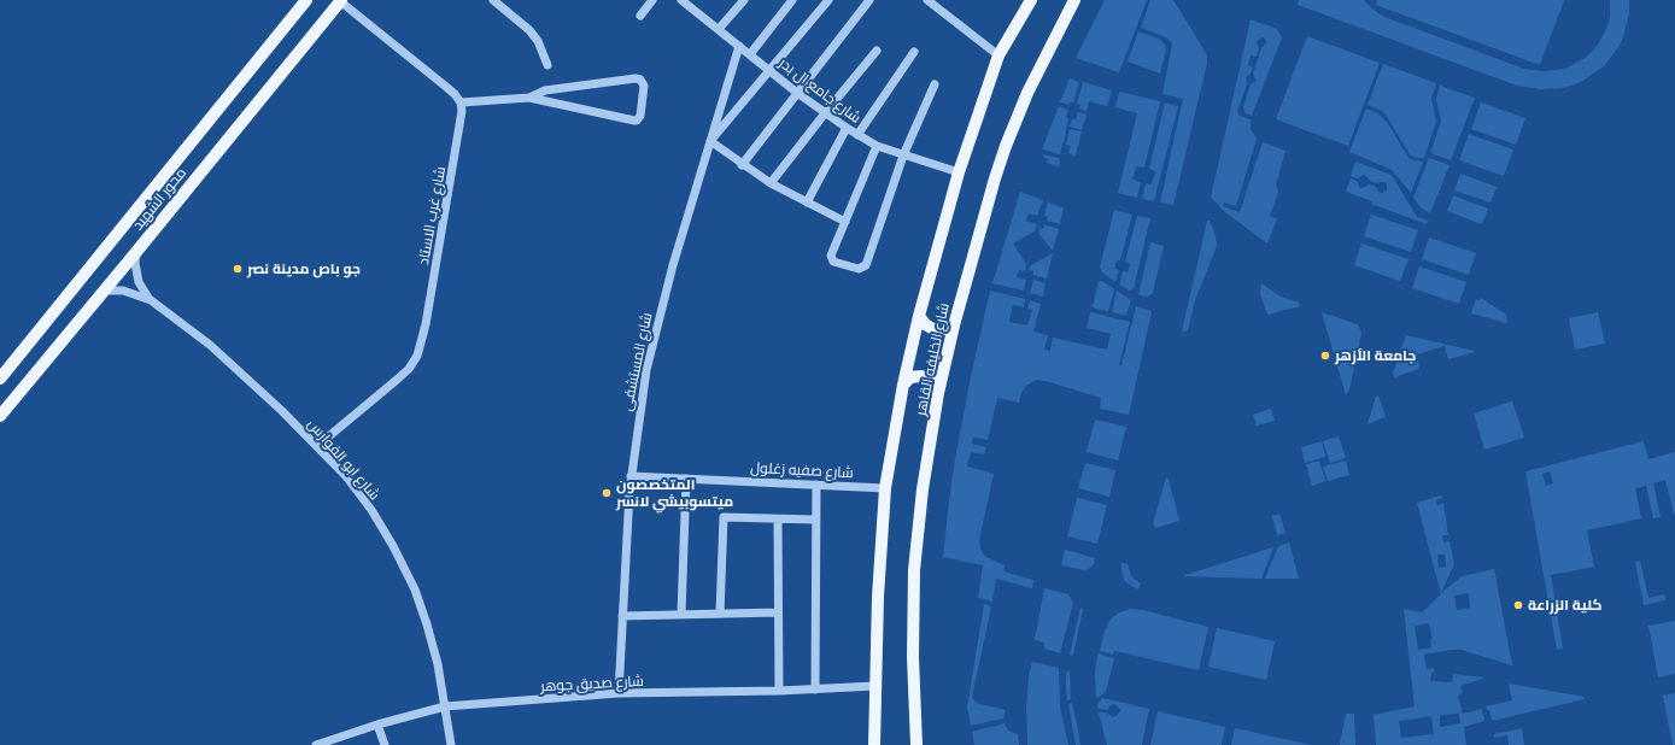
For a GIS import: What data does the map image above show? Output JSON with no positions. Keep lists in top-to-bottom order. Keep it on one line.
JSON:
{"streets":{"main road":["محور الشهيد","شارع الخليفه القاهر"],"street":["شارع جامع ال بدر","شارع غرب الاستاد","شارع المستشفى","شارع ابو الفوارس","شارع صفيه زغلول","شارع صديق جوهر"]},"crossings":[["شارع جامع ال بدر","شارع الخليفه القاهر"],["شارع جامع ال بدر","شارع المستشفى"],["محور الشهيد","شارع ابو الفوارس"],["شارع غرب الاستاد","شارع ابو الفوارس"],["شارع الخليفه القاهر","شارع صفيه زغلول"],["شارع الخليفه القاهر","شارع صديق جوهر"],["شارع المستشفى","شارع صفيه زغلول"],["شارع المستشفى","شارع صديق جوهر"],["شارع ابو الفوارس","شارع صديق جوهر"]],"places":["جو باص مدينة نصر","جامعة الأزهر","المتخصصون ميتسوبيشي لانسر","كلية الزراعة"]}
